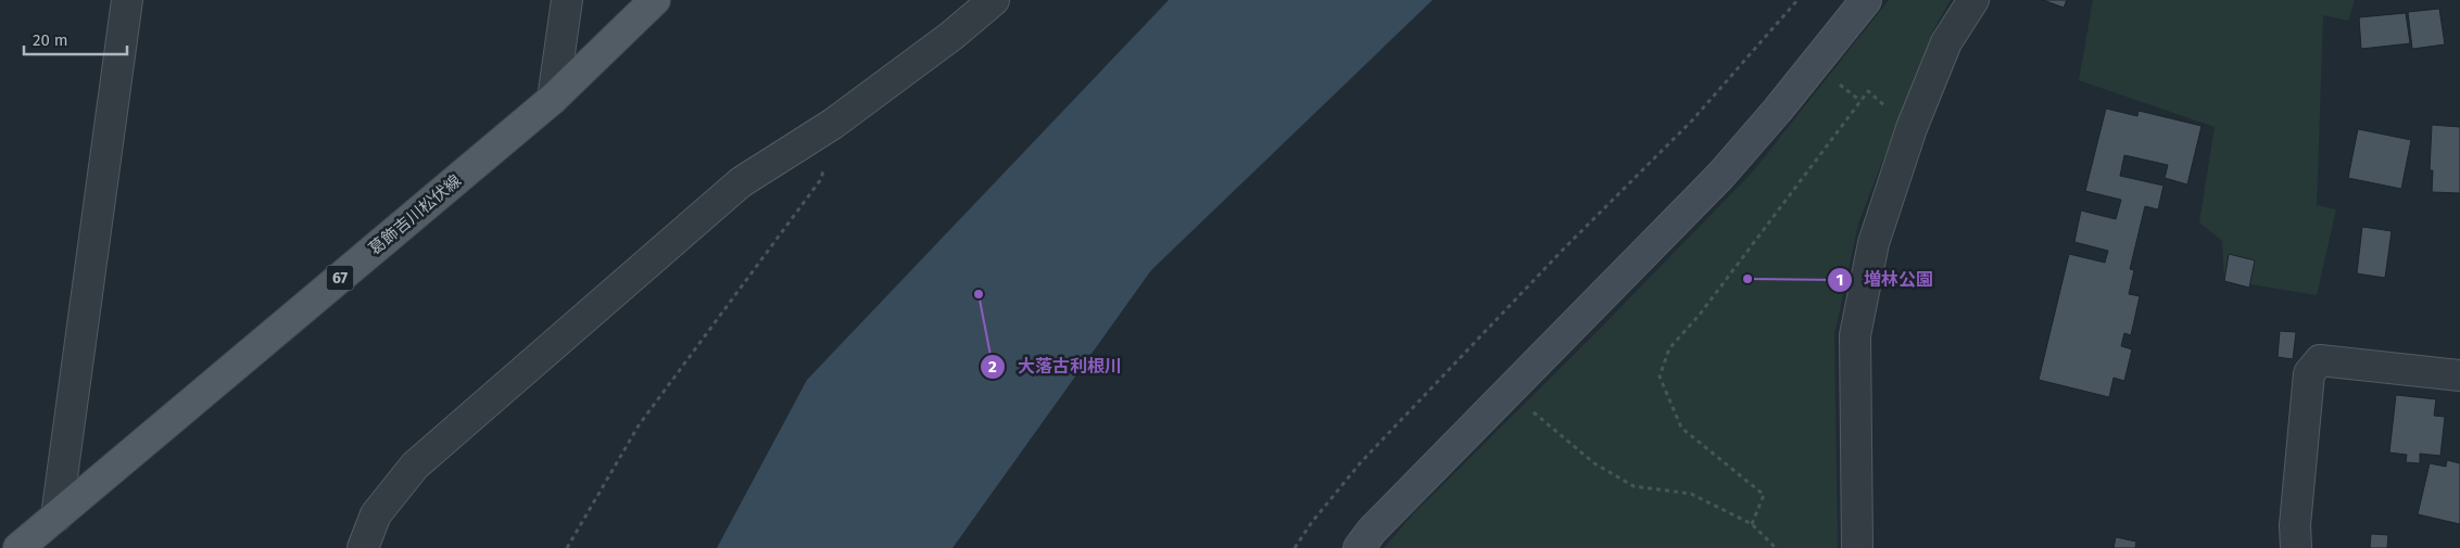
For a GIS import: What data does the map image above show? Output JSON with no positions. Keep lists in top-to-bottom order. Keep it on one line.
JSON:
{"streets":{"main road":["葛飾吉川松伏線","67"]},"places":["増林公園","大落古利根川"],"scale_bar":"20 m"}
